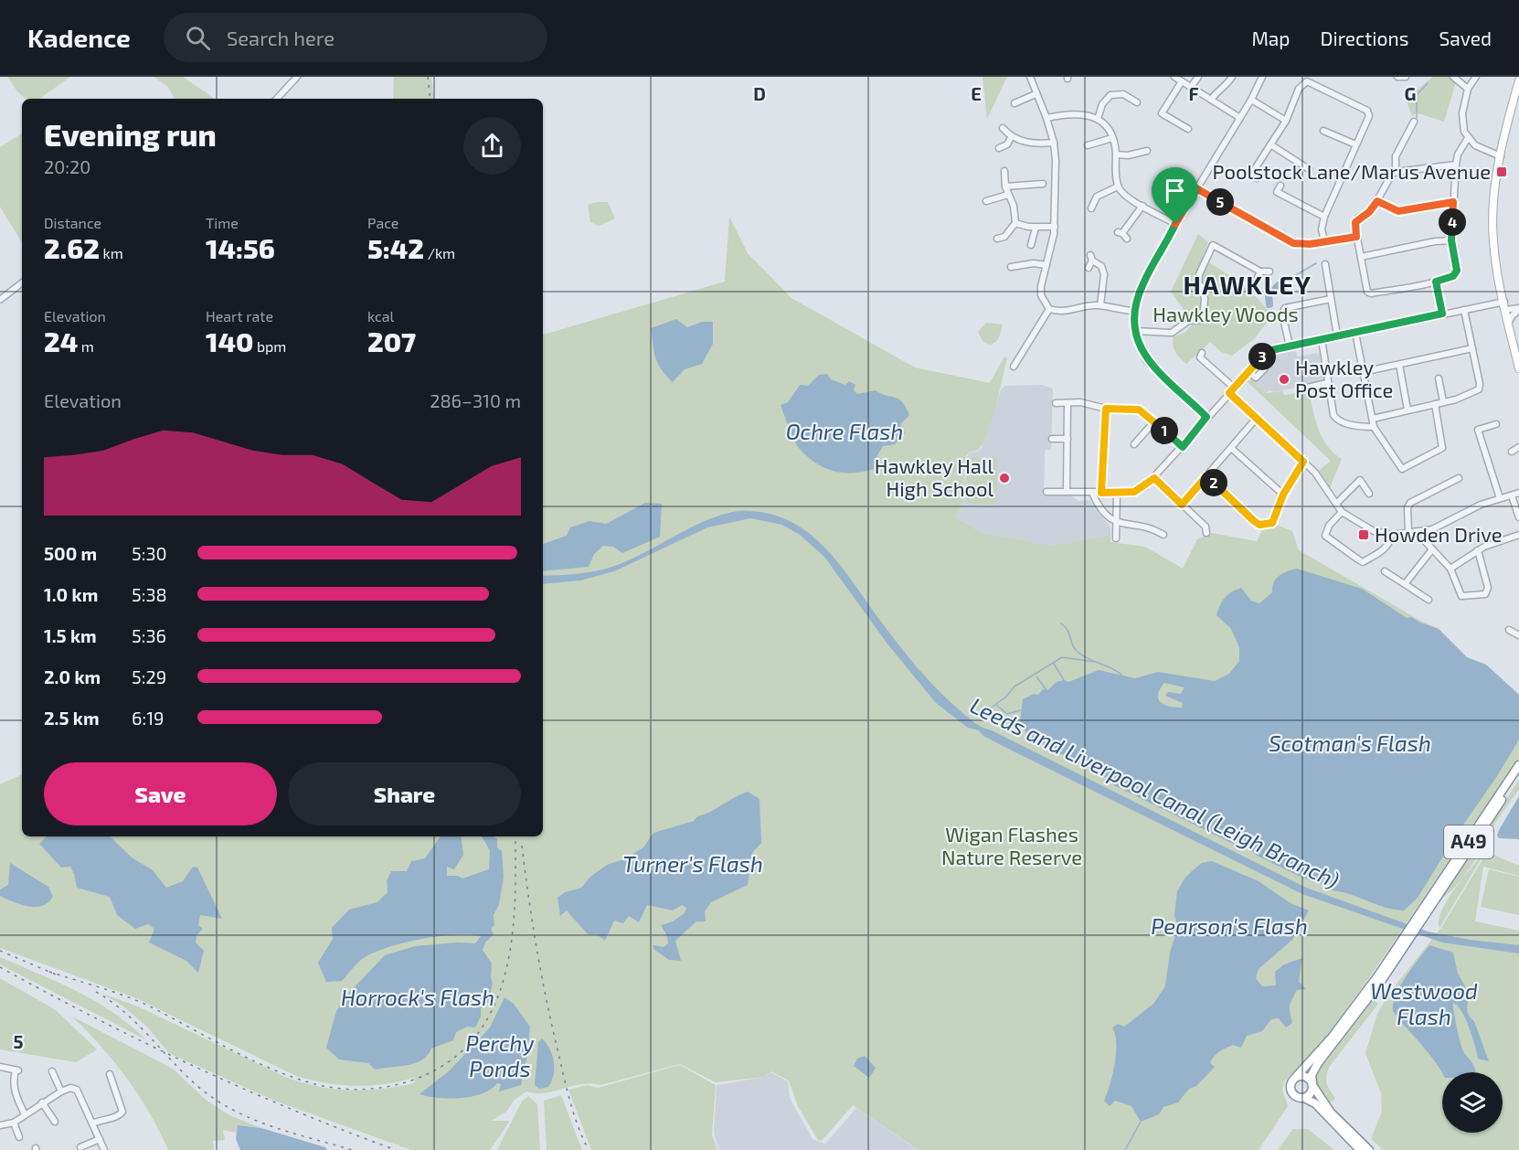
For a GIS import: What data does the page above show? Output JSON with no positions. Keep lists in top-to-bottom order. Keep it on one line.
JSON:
{"streets":{"highway":["A49"]},"districts":["HAWKLEY"],"water":["Ochre Flash","Scotman's Flash","Leeds and Liverpool Canal (Leigh Branch)","Turner's Flash","Pearson's Flash","Westwood Flash","Horrock's Flash","Perchy Ponds"],"parks":["Hawkley Woods","Wigan Flashes Nature Reserve"],"places":{"transit":["Poolstock Lane/Marus Avenue","Howden Drive"],"other":["Hawkley Post Office","Hawkley Hall High School"]},"page":{"header":"Kadence","search":"Search here","nav":["Map","Directions","Saved"],"heading":["Evening run","20:20"],"pins":["5","4","3","1","2"],"stats":[["Distance","2.62 km"],["Time","14:56"],["Pace","5:42 /km"],["Elevation","24 m"],["Heart rate","140 bpm"],["kcal","207"]],"chart":["Elevation","286–310 m"],"list":[{"name":"500 m","note":"5:30"},{"name":"1.0 km","note":"5:38"},{"name":"1.5 km","note":"5:36"},{"name":"2.0 km","note":"5:29"},{"name":"2.5 km","note":"6:19"}],"buttons":["Save","Share"]},"grid":{"columns":["D","E","F","G"],"rows":["5"]}}
